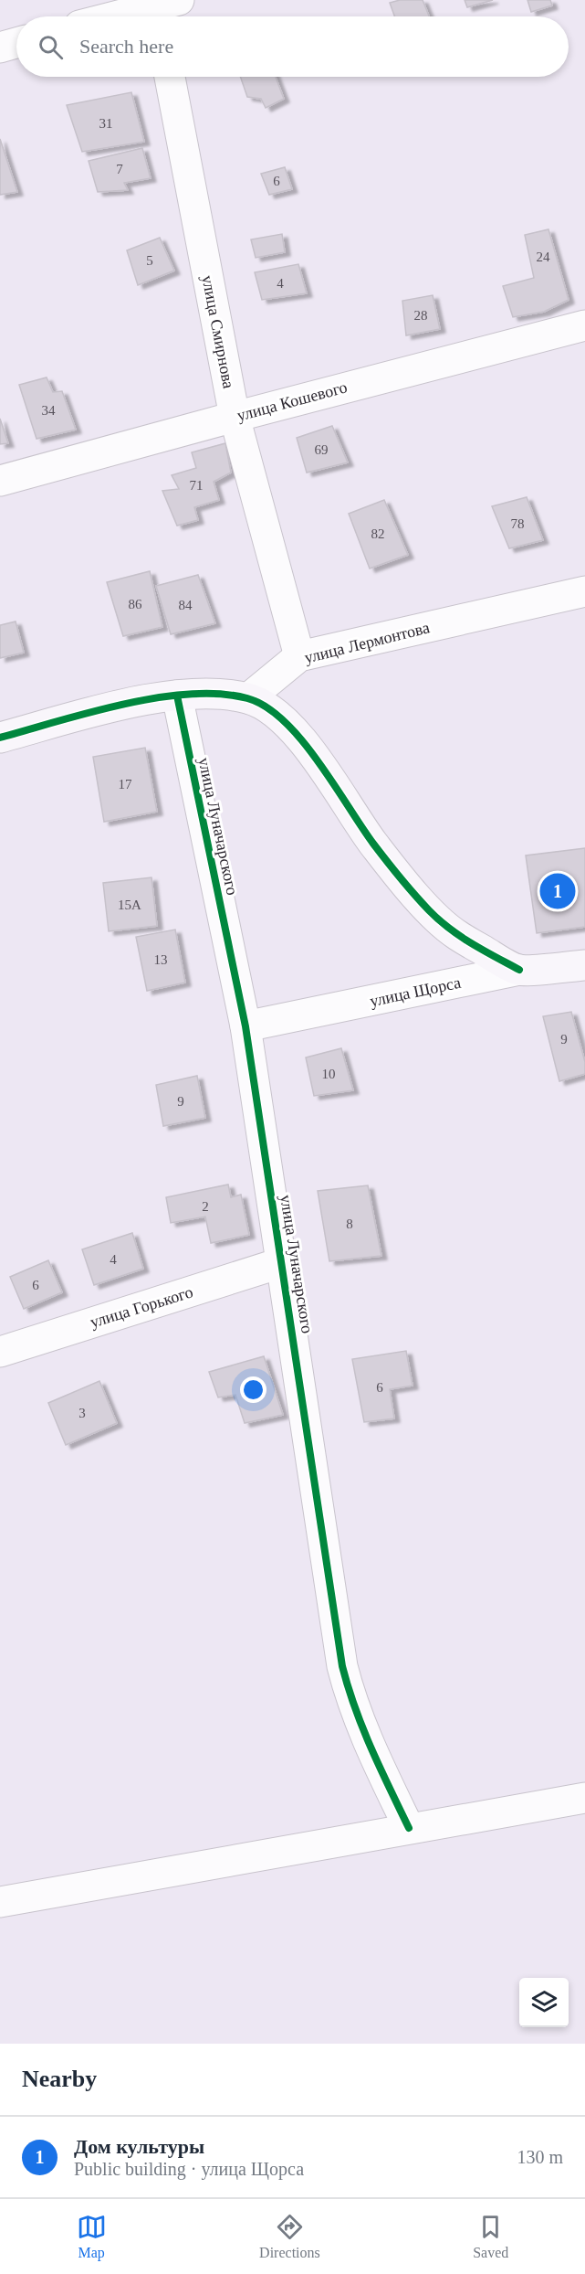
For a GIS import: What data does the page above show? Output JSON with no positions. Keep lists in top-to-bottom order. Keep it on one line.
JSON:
{"streets":{"street":["улица Смирнова","улица Кошевого","улица Лермонтова","улица Луначарского","улица Щорса","улица Горького"]},"crossings":[["улица Смирнова","улица Кошевого"],["улица Смирнова","улица Лермонтова"],["улица Луначарского","улица Щорса"],["улица Луначарского","улица Горького"]],"house_numbers":["31","7","6","24","5","4","28","34","69","71","78","82","86","84","17","15А","13","9","10","9","2","8","4","6","6","3"],"page":{"search":"Search here","pins":"1","heading":"Nearby","list":[{"mark":"1","name":"Дом культуры","note":"Public building · улица Щорса","value":"130 m"}],"nav":["Map","Directions","Saved"]}}
